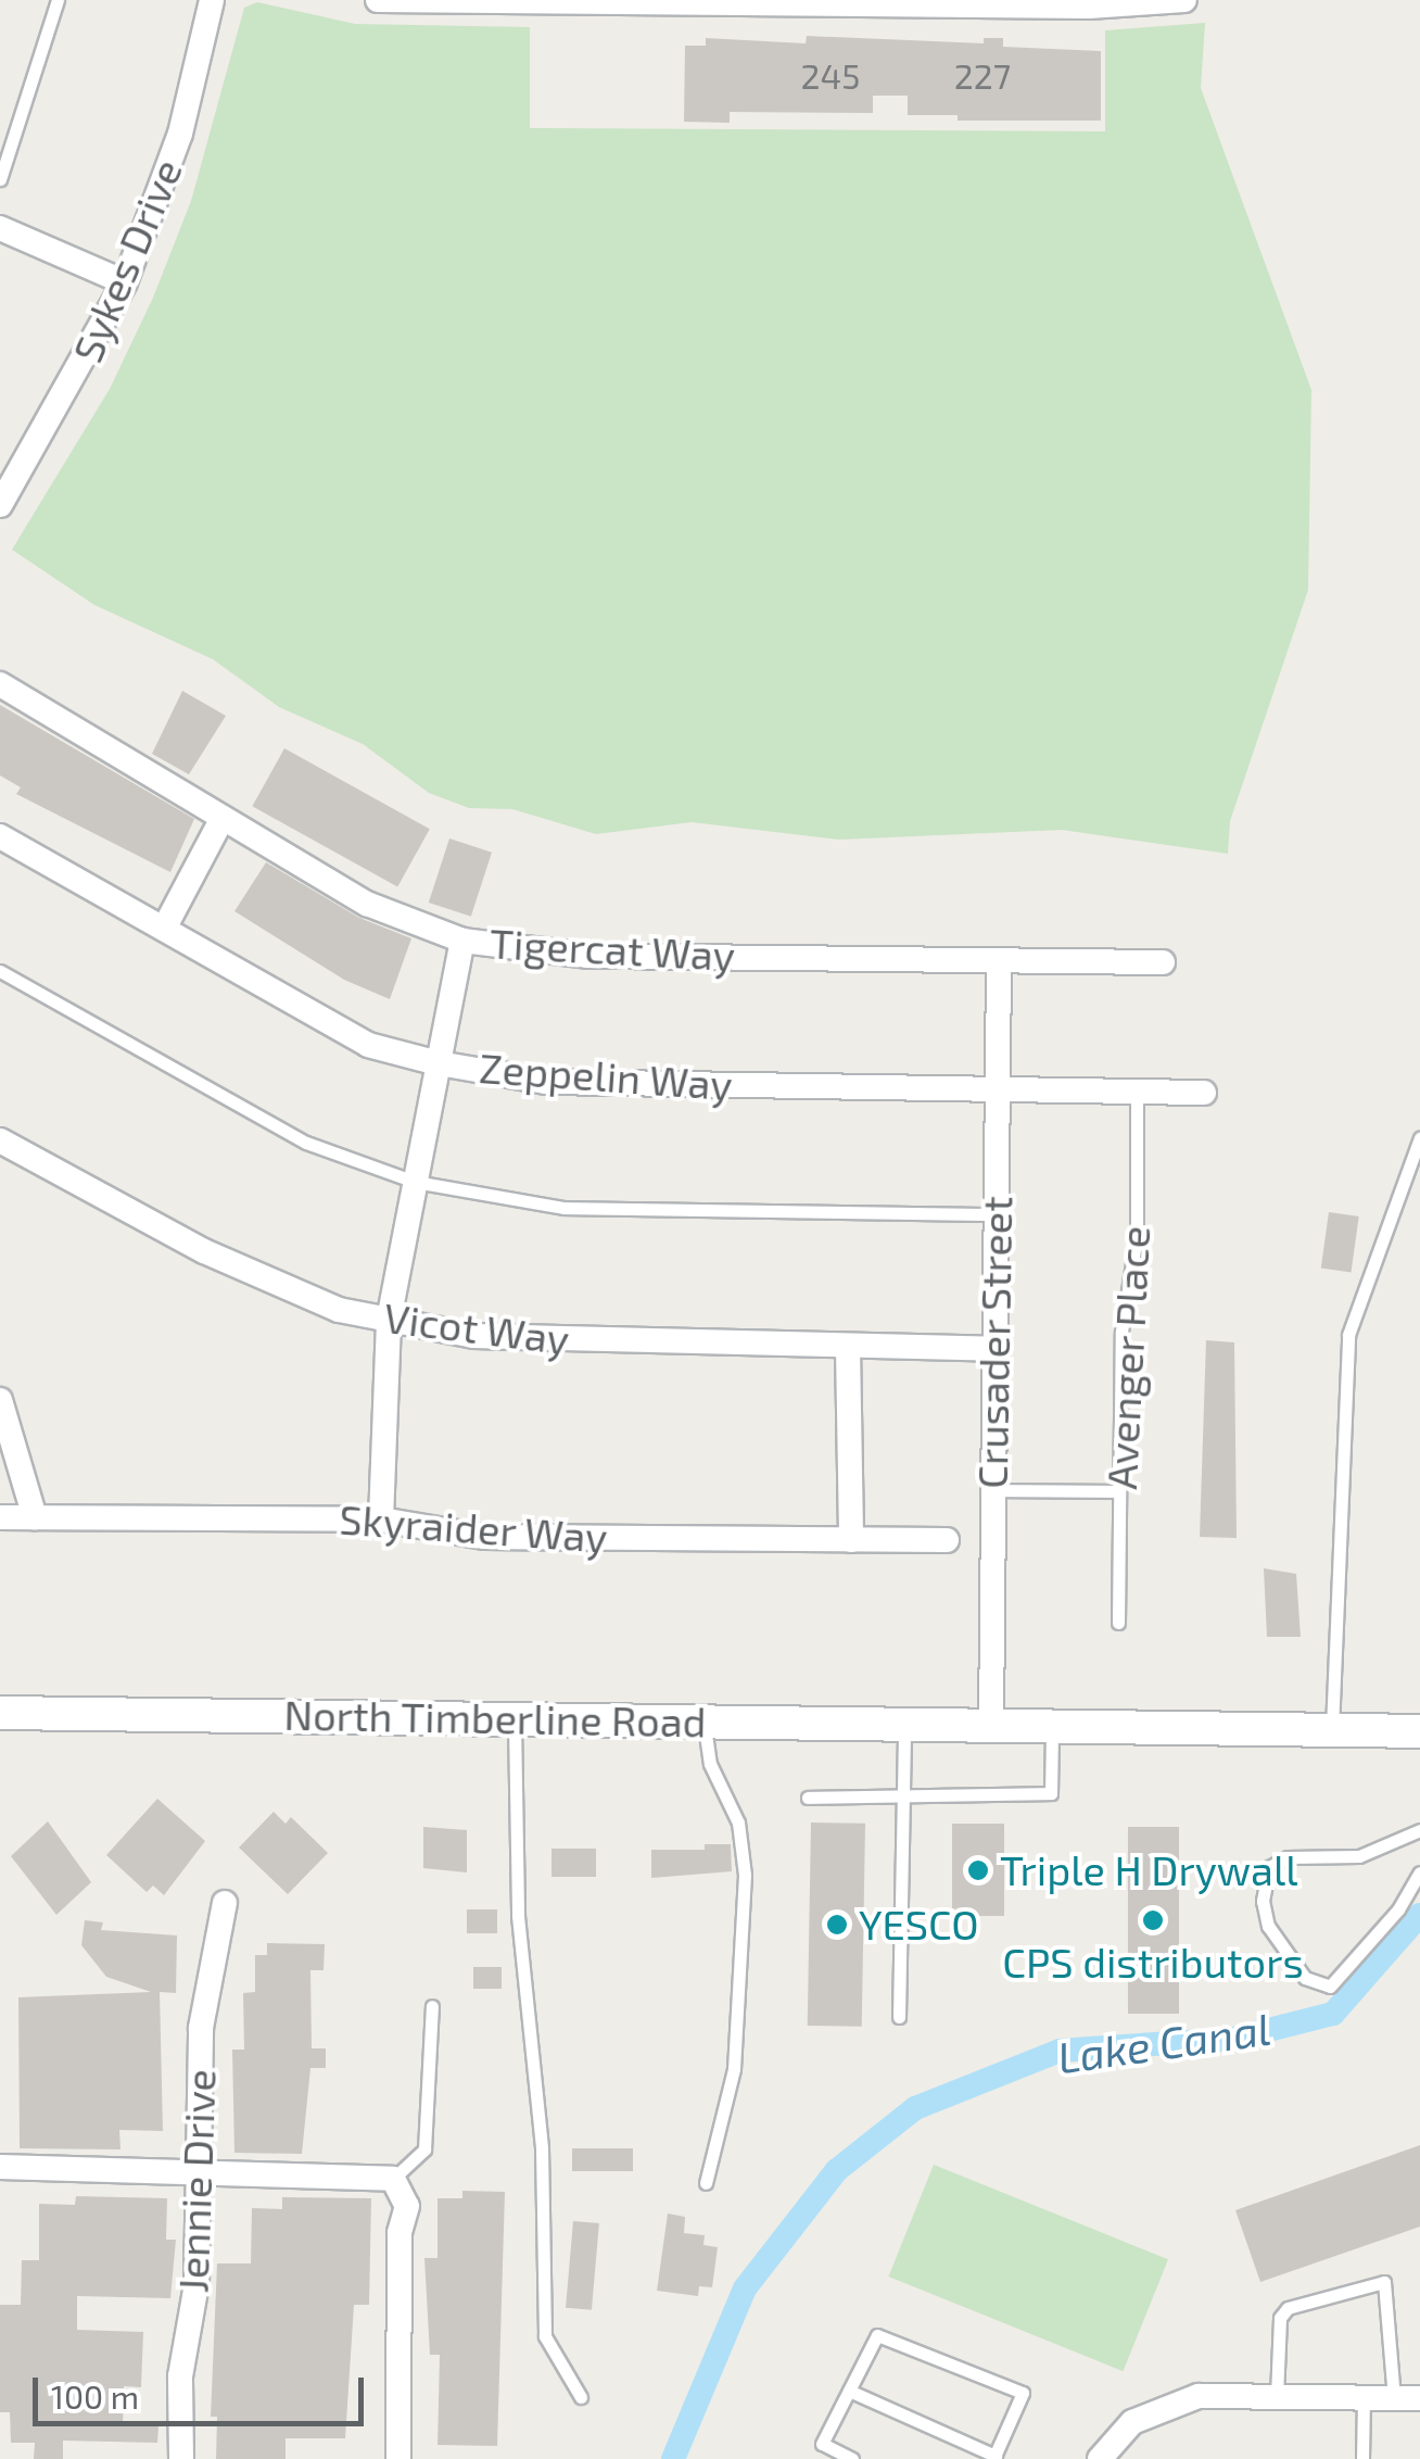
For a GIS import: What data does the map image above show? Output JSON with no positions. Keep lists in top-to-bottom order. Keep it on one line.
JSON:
{"streets":{"main road":["North Timberline Road"],"street":["Sykes Drive","Tigercat Way","Zeppelin Way","Vicot Way","Crusader Street","Skyraider Way","Jennie Drive"],"lane":["Avenger Place"]},"crossings":[["Tigercat Way","Crusader Street"],["Zeppelin Way","Crusader Street"],["Zeppelin Way","Avenger Place"],["Vicot Way","Crusader Street"],["Crusader Street","North Timberline Road"]],"water":["Lake Canal"],"places":["Triple H Drywall","CPS distributors","YESCO"],"house_numbers":["245","227"],"scale_bar":"100 m"}
